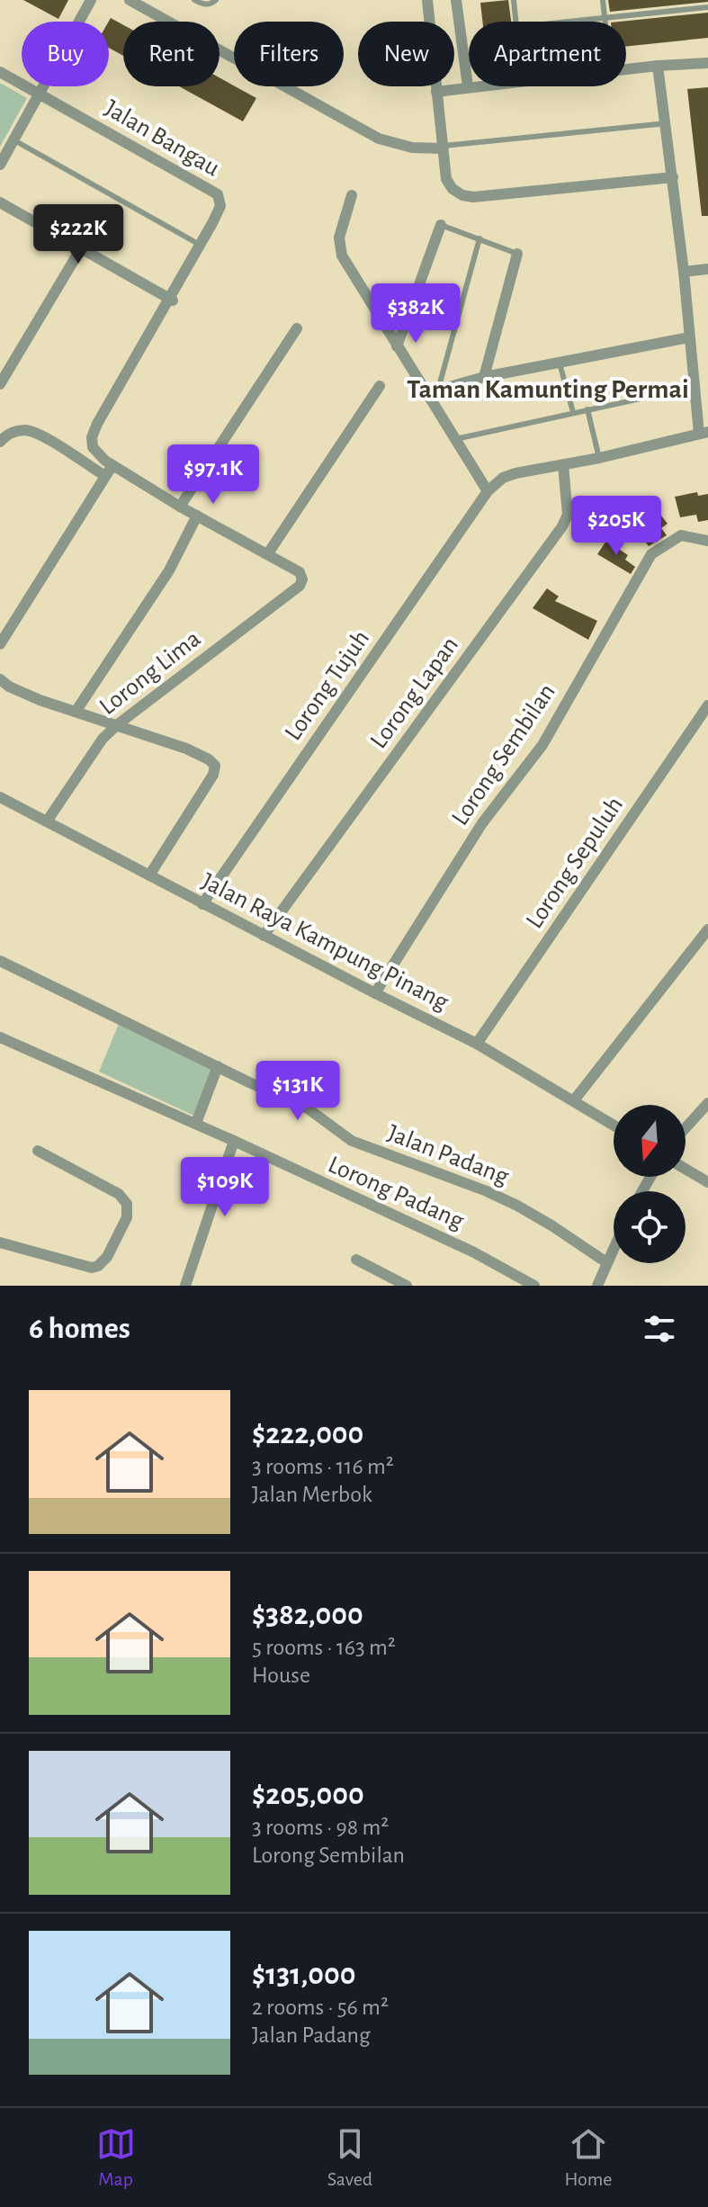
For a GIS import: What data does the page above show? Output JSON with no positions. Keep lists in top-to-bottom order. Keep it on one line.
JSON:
{"streets":{"street":["Jalan Bangau","Lorong Lima","Lorong Tujuh","Lorong Lapan","Lorong Sembilan","Lorong Sepuluh","Jalan Raya Kampung Pinang","Jalan Padang","Lorong Padang"]},"crossings":[["Lorong Lima","Jalan Raya Kampung Pinang"],["Lorong Tujuh","Jalan Raya Kampung Pinang"],["Lorong Lapan","Jalan Raya Kampung Pinang"],["Lorong Sembilan","Jalan Raya Kampung Pinang"],["Lorong Sepuluh","Jalan Raya Kampung Pinang"]],"districts":["Taman Kamunting Permai"],"north":"bottom","page":{"chip":["Buy","Rent","Filters","New","Apartment"],"price":["$222K","$382K","$97.1K","$205K","$131K","$109K"],"heading":"6 homes","list":[{"name":"$222,000","note":"3 rooms · 116 m² · Jalan Merbok"},{"name":"$382,000","note":"5 rooms · 163 m² · House"},{"name":"$205,000","note":"3 rooms · 98 m² · Lorong Sembilan"},{"name":"$131,000","note":"2 rooms · 56 m² · Jalan Padang"}],"tabs":["Map","Saved","Home"]}}
